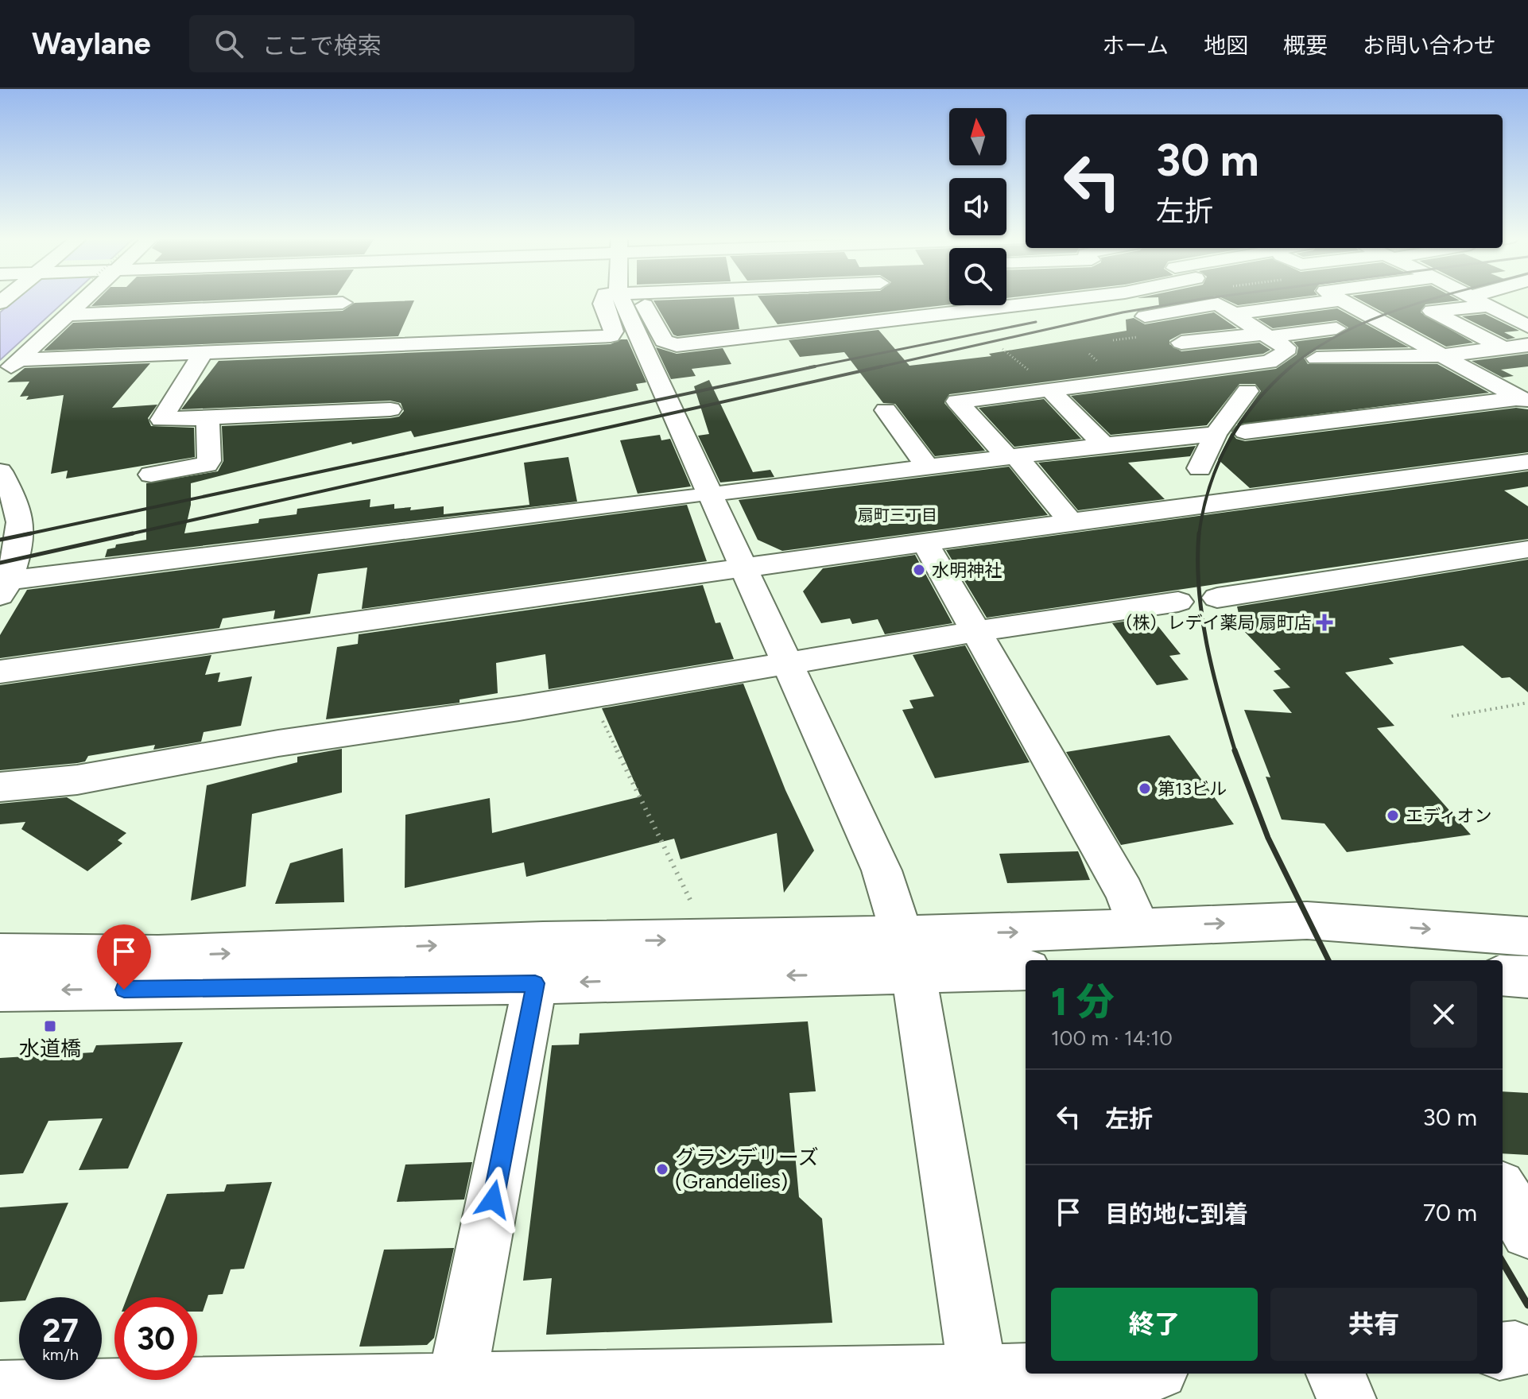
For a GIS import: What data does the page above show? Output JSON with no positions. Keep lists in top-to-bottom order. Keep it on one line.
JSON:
{"districts":["扇町三丁目"],"places":{"other":["水明神社","第13ビル","エディオン","グランデリーズ (Grandelies)"],"health":["（株）レデイ薬局 扇町店"],"transit":["水道橋"]},"north":"top","page":{"header":"Waylane","search":"ここで検索","nav":["ホーム","地図","概要","お問い合わせ"],"turn":["30 m","左折"],"heading":["1 分","100 m · 14:10"],"list":[{"name":"左折","value":"30 m"},{"name":"目的地に到着","value":"70 m"}],"buttons":["終了","共有"],"speed":"27 km/h","limit":"30"}}
